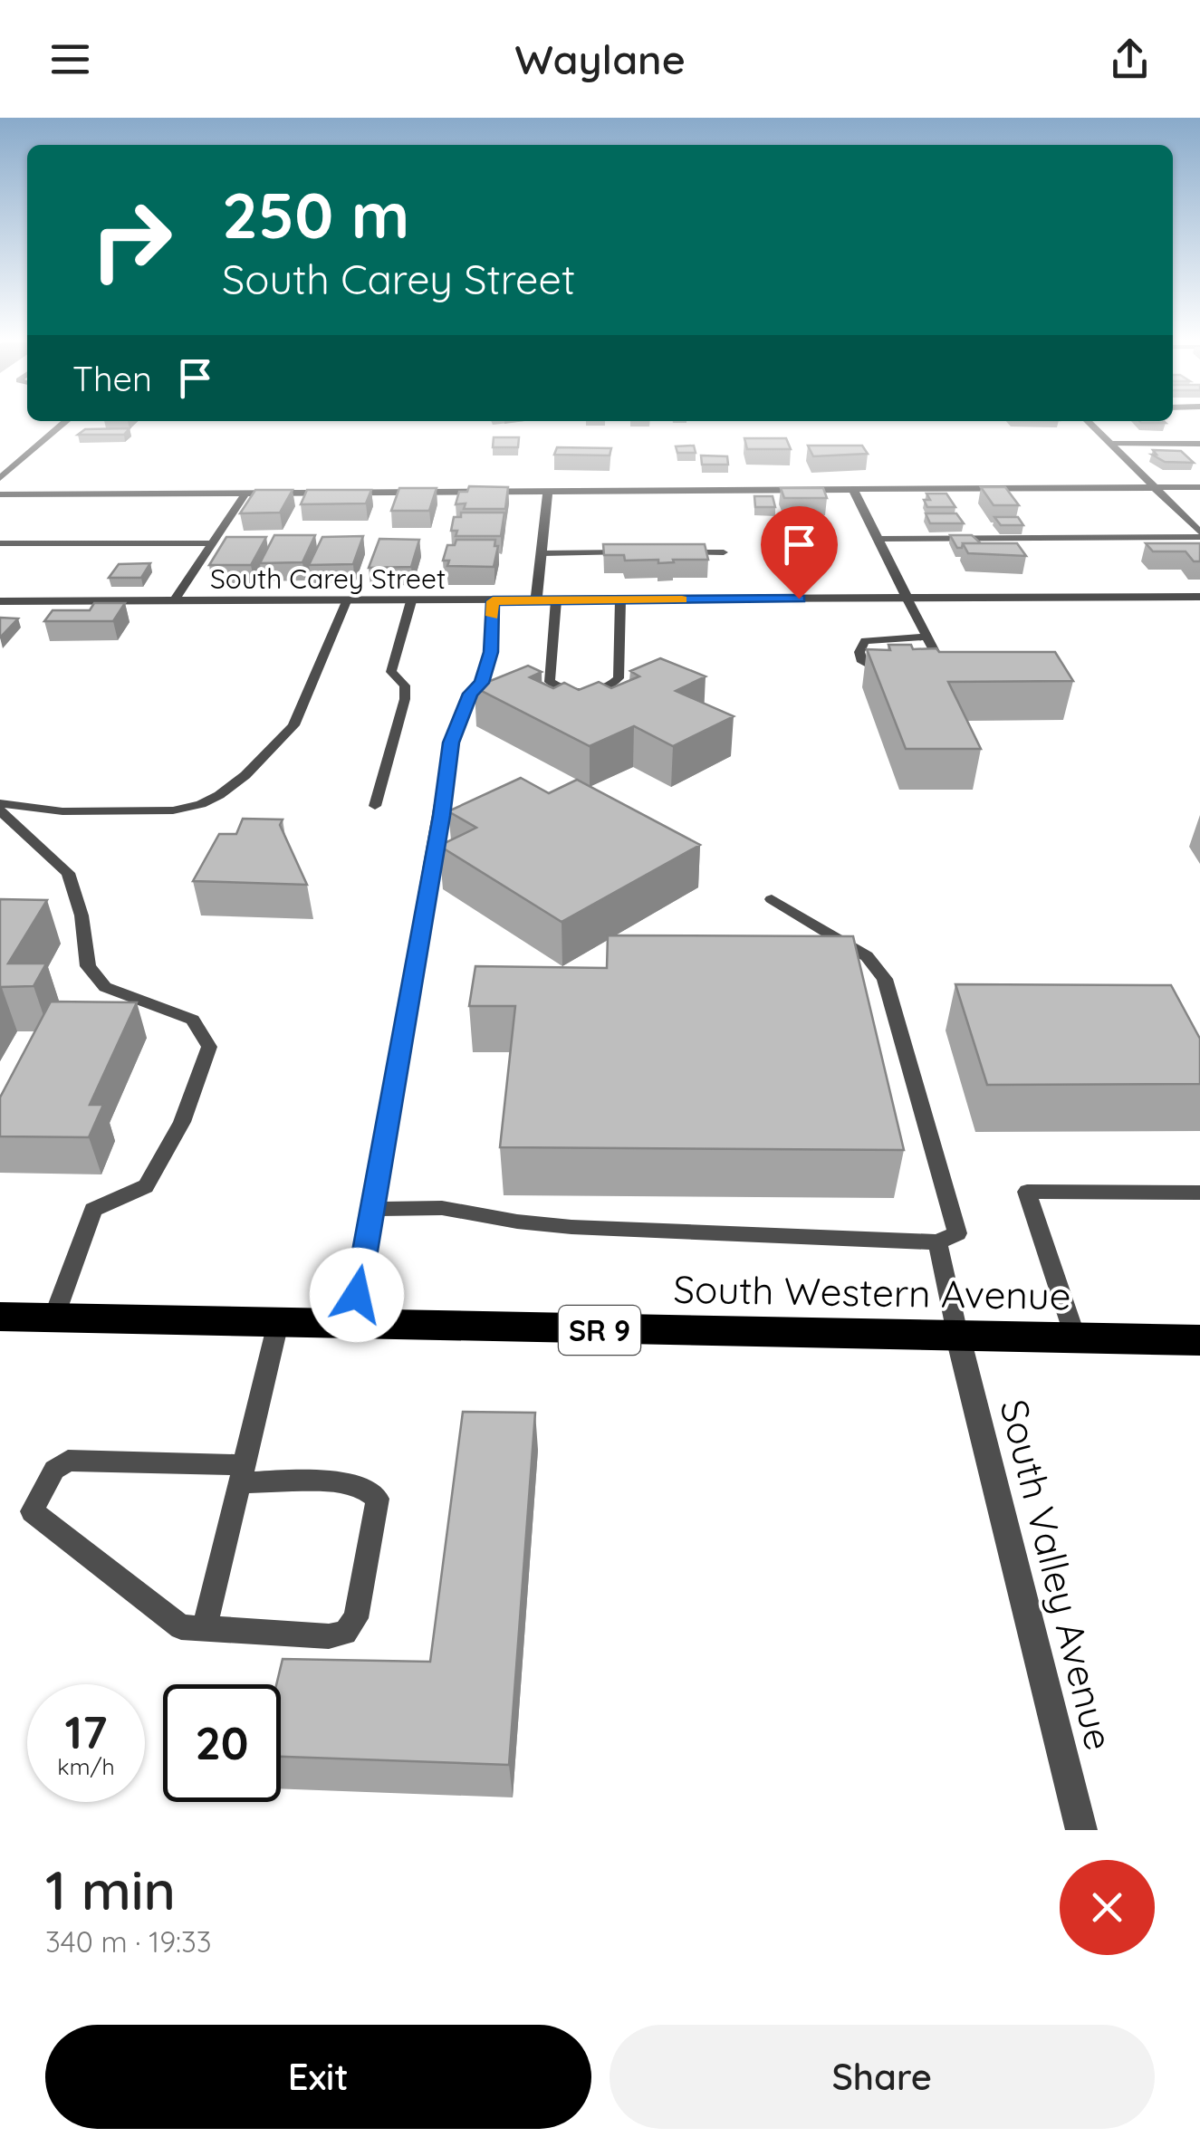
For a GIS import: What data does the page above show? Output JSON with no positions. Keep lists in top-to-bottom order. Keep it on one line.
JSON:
{"streets":{"highway":["South Western Avenue","SR 9"],"street":["South Carey Street","South Valley Avenue"]},"crossings":[["South Western Avenue","South Valley Avenue"]],"page":{"header":"Waylane","turn":["250 m","South Carey Street"],"then":"Then","speed":"17 km/h","limit":"20","heading":["1 min","340 m · 19:33"],"buttons":["Exit","Share"]}}
